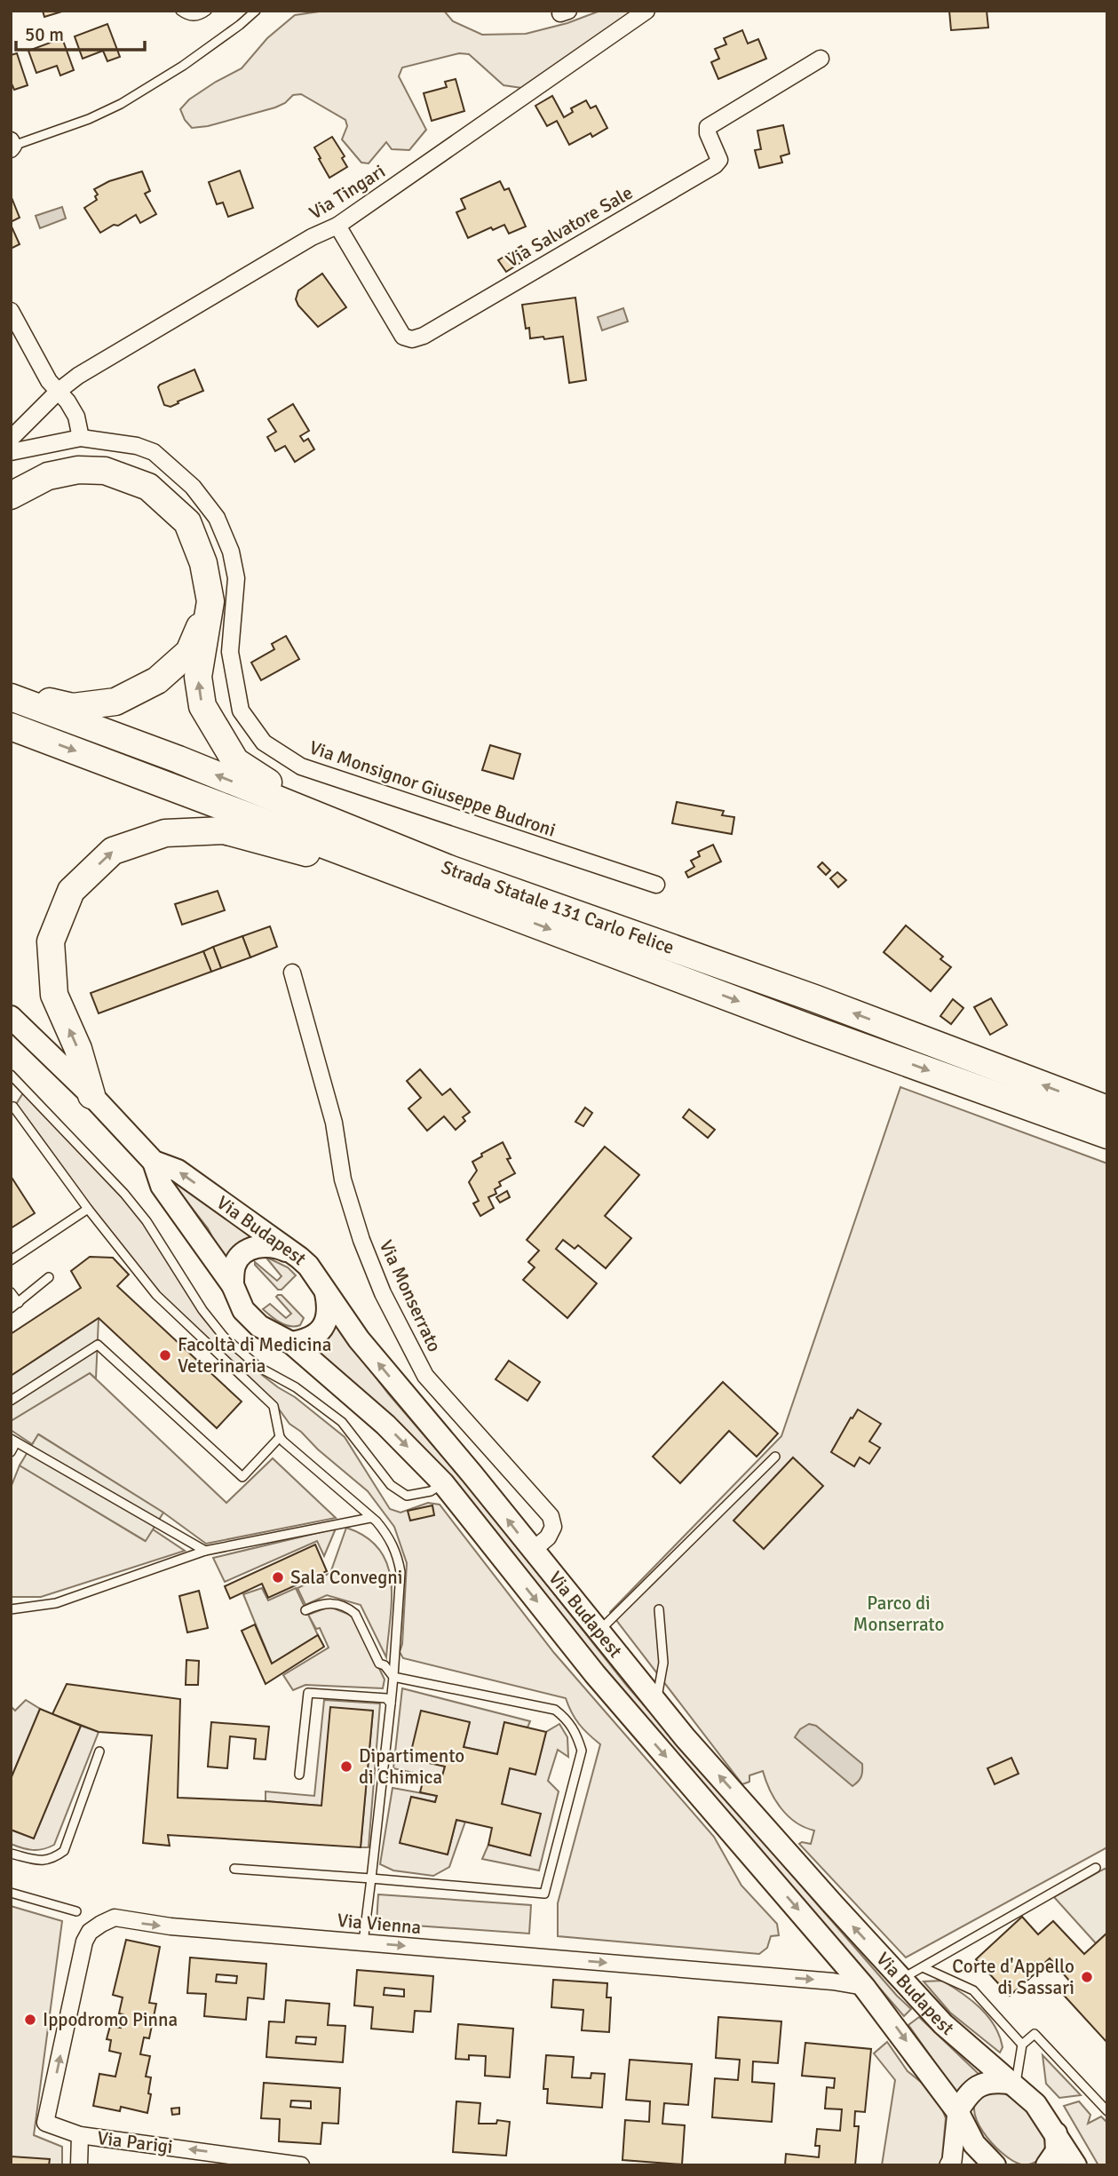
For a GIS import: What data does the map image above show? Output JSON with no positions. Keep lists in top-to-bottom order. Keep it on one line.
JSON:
{"streets":{"highway":["Strada Statale 131 Carlo Felice"],"main road":["Via Budapest"],"street":["Via Tingari","Via Salvatore Sale","Via Monsignor Giuseppe Budroni","Via Monserrato","Via Vienna","Via Parigi"]},"crossings":[["Via Tingari","Via Salvatore Sale"],["Via Budapest","Via Monserrato"],["Via Budapest","Via Vienna"],["Via Vienna","Via Parigi"]],"one_way":["Via Vienna","Via Parigi"],"parks":["Parco di Monserrato"],"places":["Facoltà di Medicina Veterinaria","Sala Convegni","Dipartimento di Chimica","Corte d'Appello di Sassari","Ippodromo Pinna"],"scale_bar":"50 m"}
